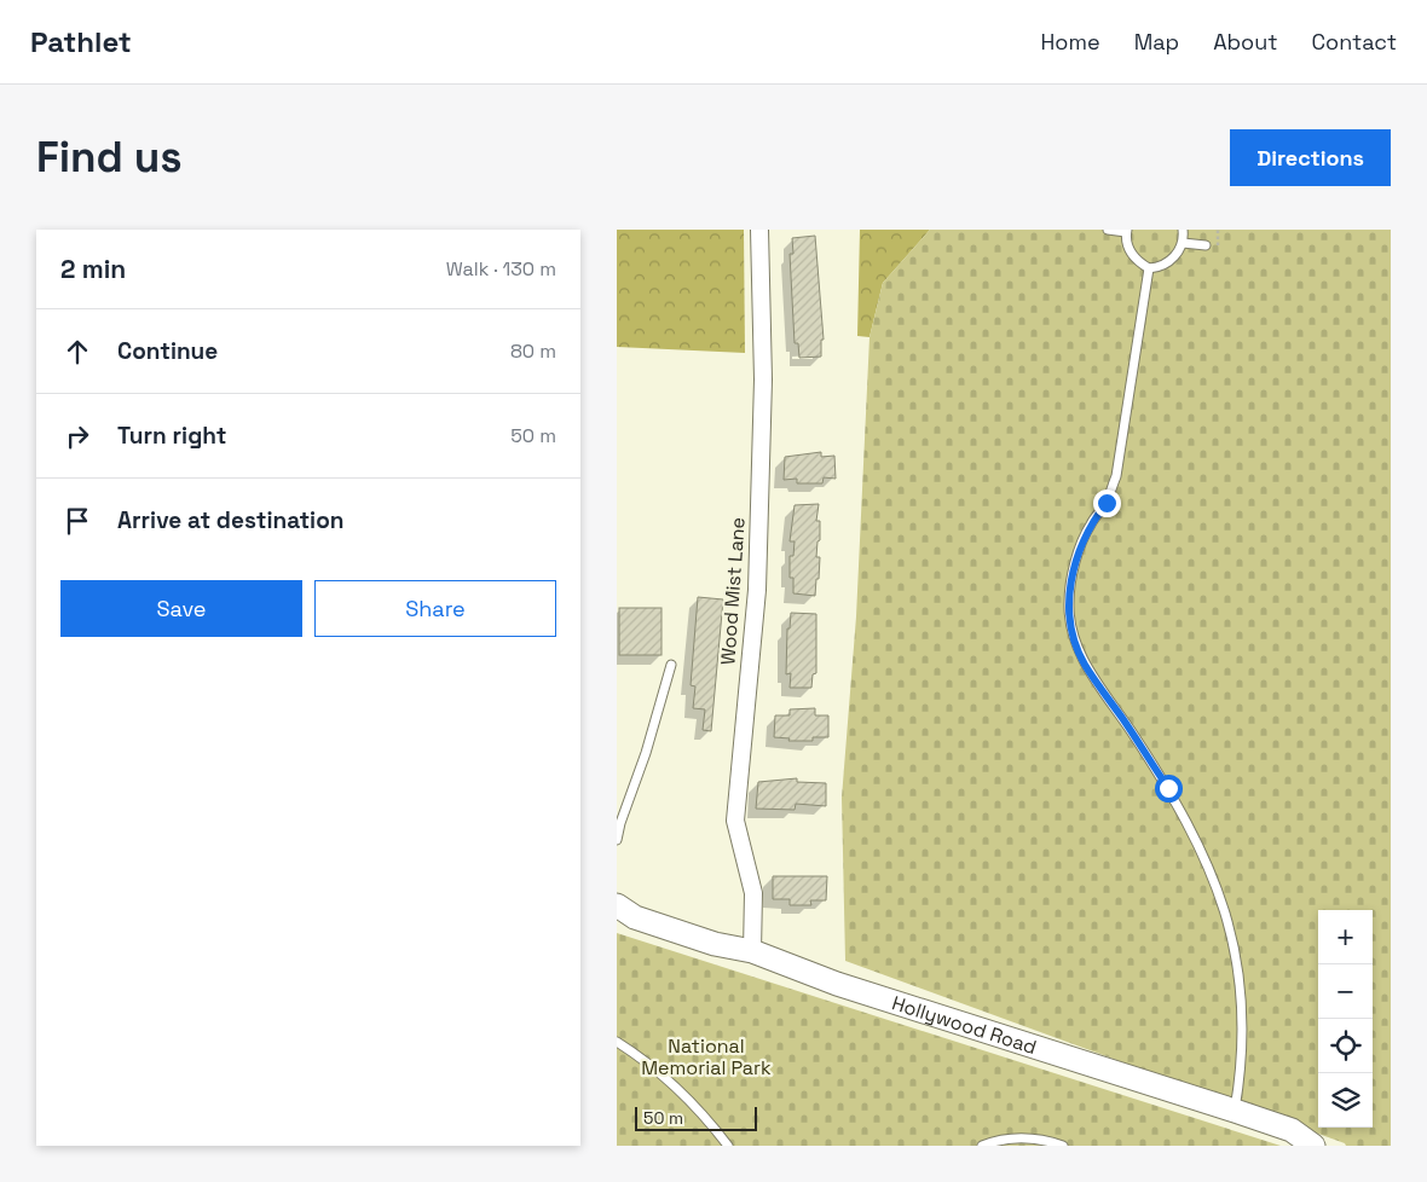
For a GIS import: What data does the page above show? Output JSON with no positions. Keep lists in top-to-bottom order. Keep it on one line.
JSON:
{"streets":{"street":["Wood Mist Lane","Hollywood Road"]},"crossings":[["Wood Mist Lane","Hollywood Road"]],"parks":["National Memorial Park"],"scale_bar":"50 m","page":{"header":"Pathlet","nav":["Home","Map","About","Contact"],"buttons":["Directions",["Save","Share"]],"title":"Find us","heading":["2 min","Walk · 130 m"],"list":[["Continue","80 m"],["Turn right","50 m"],"Arrive at destination"],"map_buttons":["+","−"],"scale":"50 m"}}
